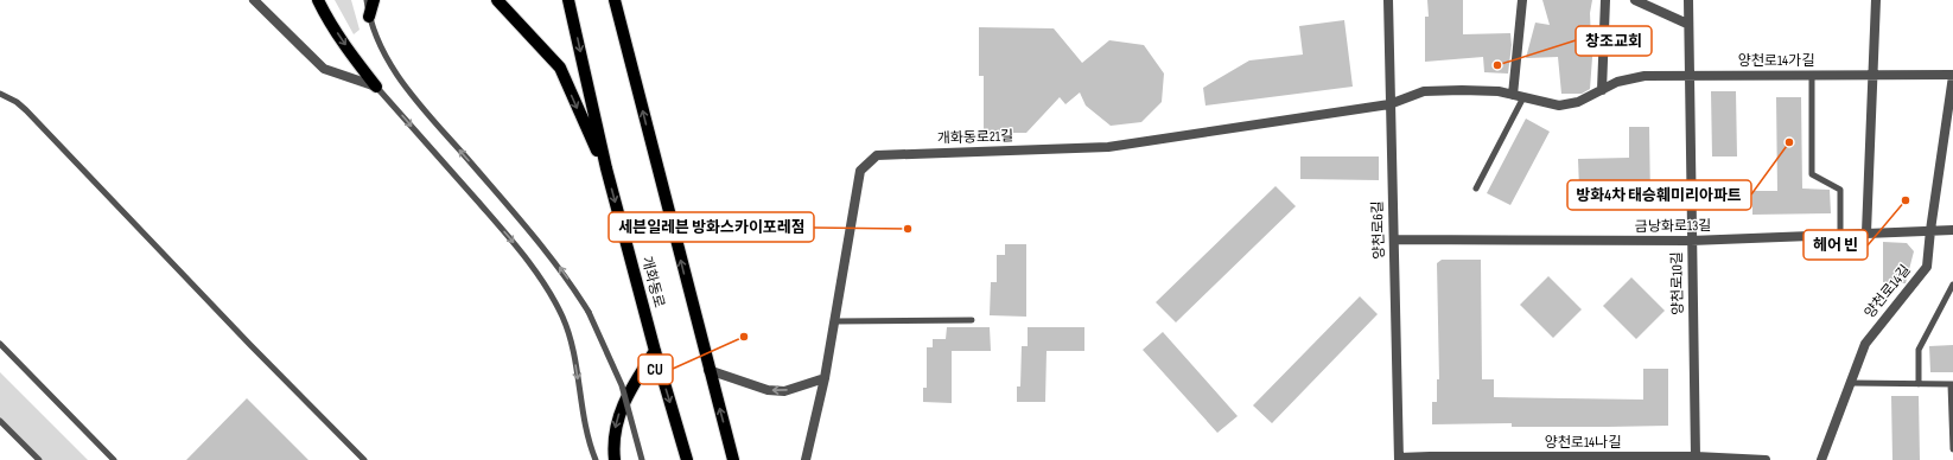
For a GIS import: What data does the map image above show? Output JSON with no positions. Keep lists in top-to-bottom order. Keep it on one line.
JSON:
{"streets":{"main road":["개화동로"],"street":["양천로14가길","개화동로21길","금낭화로13길","양천로6길","양천로10길","양천로14길","양천로14나길"]},"crossings":[["양천로14가길","개화동로21길"],["양천로14가길","양천로6길"],["양천로14가길","양천로10길"],["양천로14가길","양천로14길"],["개화동로21길","양천로6길"],["금낭화로13길","양천로6길"],["금낭화로13길","양천로10길"],["금낭화로13길","양천로14길"],["양천로6길","양천로14나길"],["양천로10길","양천로14나길"]],"places":["창조교회","방화4차 태승훼미리아파트","헤어 빈","세븐일레븐 방화스카이포레점","CU"]}
